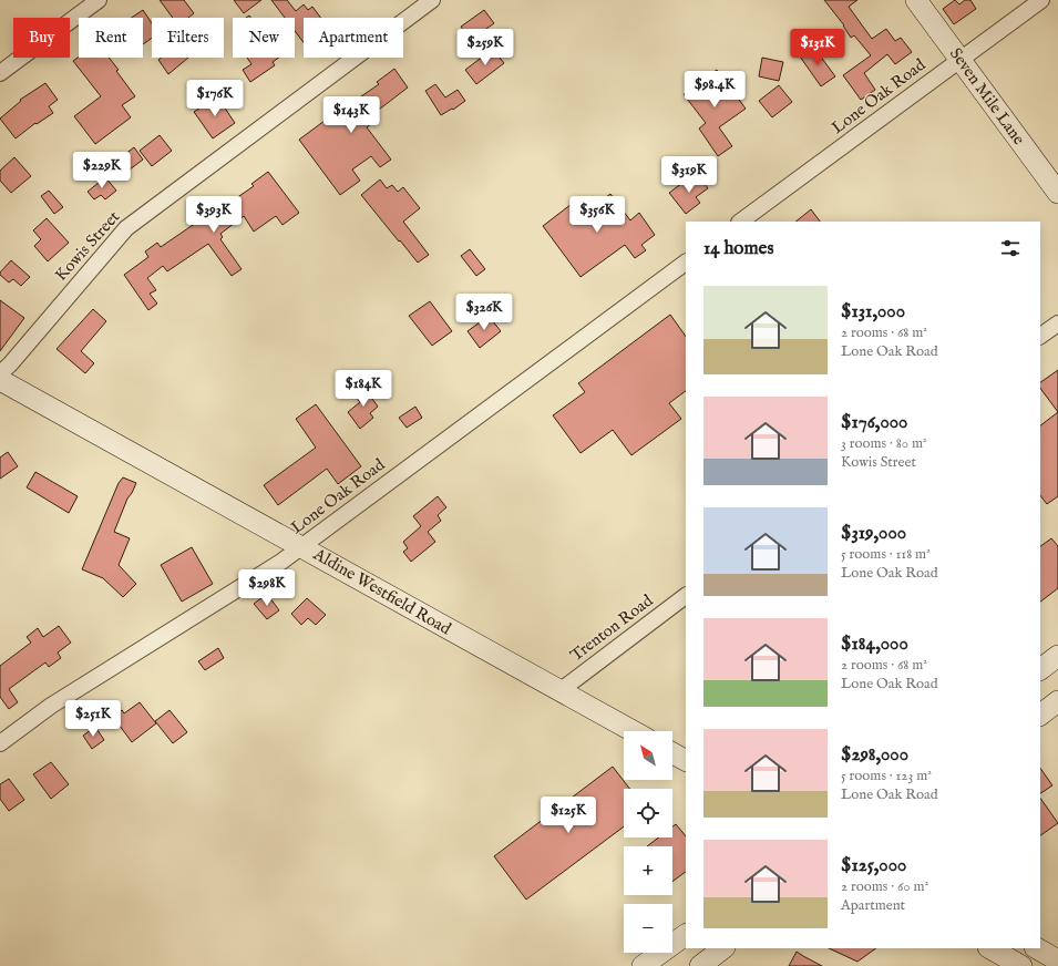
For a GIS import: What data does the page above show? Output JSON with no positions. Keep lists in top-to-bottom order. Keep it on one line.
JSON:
{"streets":{"main road":["Seven Mile Lane","Aldine Westfield Road"],"street":["Lone Oak Road","Kowis Street","Trenton Road"]},"crossings":[["Lone Oak Road","Seven Mile Lane"],["Lone Oak Road","Aldine Westfield Road"],["Aldine Westfield Road","Trenton Road"]],"north":"top left","page":{"chip":["Buy","Rent","Filters","New","Apartment"],"price":["$259K","$131K","$98.4K","$176K","$143K","$229K","$319K","$393K","$356K","$326K","$184K","$298K","$251K","$125K"],"heading":"14 homes","list":[{"name":"$131,000","note":"2 rooms · 68 m² · Lone Oak Road"},{"name":"$176,000","note":"3 rooms · 80 m² · Kowis Street"},{"name":"$319,000","note":"5 rooms · 118 m² · Lone Oak Road"},{"name":"$184,000","note":"2 rooms · 68 m² · Lone Oak Road"},{"name":"$298,000","note":"5 rooms · 123 m² · Lone Oak Road"},{"name":"$125,000","note":"2 rooms · 60 m² · Apartment"}],"map_buttons":["+","−"]}}
